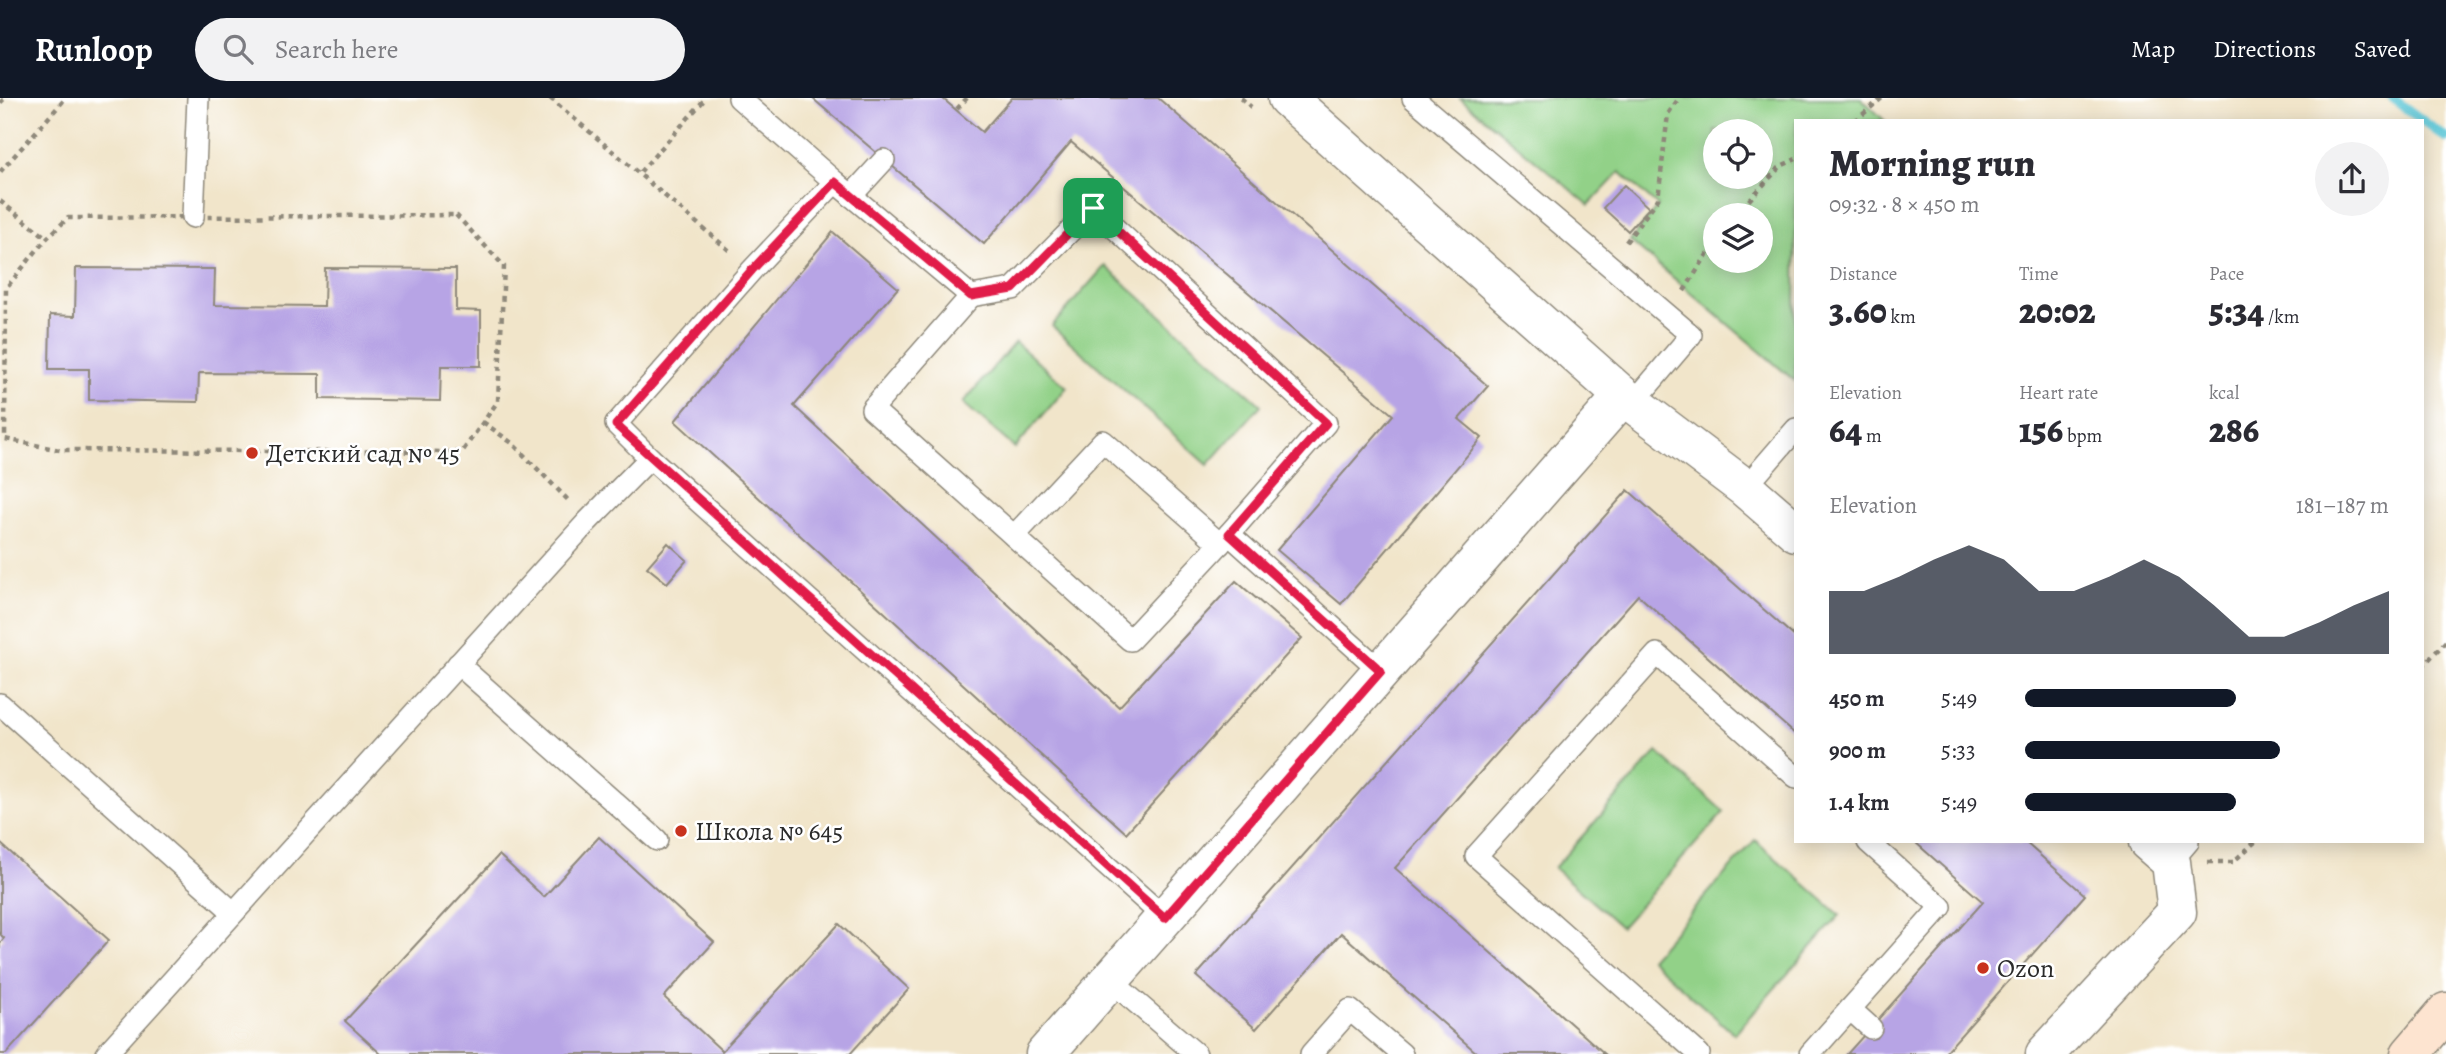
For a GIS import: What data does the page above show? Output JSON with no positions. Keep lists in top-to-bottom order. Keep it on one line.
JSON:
{"places":["Детский сад № 45","Школа № 645","Ozon"],"page":{"header":"Runloop","search":"Search here","nav":["Map","Directions","Saved"],"heading":["Morning run","09:32 · 8 × 450 m"],"stats":[["Distance","3.60 km"],["Time","20:02"],["Pace","5:34 /km"],["Elevation","64 m"],["Heart rate","156 bpm"],["kcal","286"]],"chart":["Elevation","181–187 m"],"list":[{"name":"450 m","note":"5:49"},{"name":"900 m","note":"5:33"},{"name":"1.4 km","note":"5:49"}]}}
